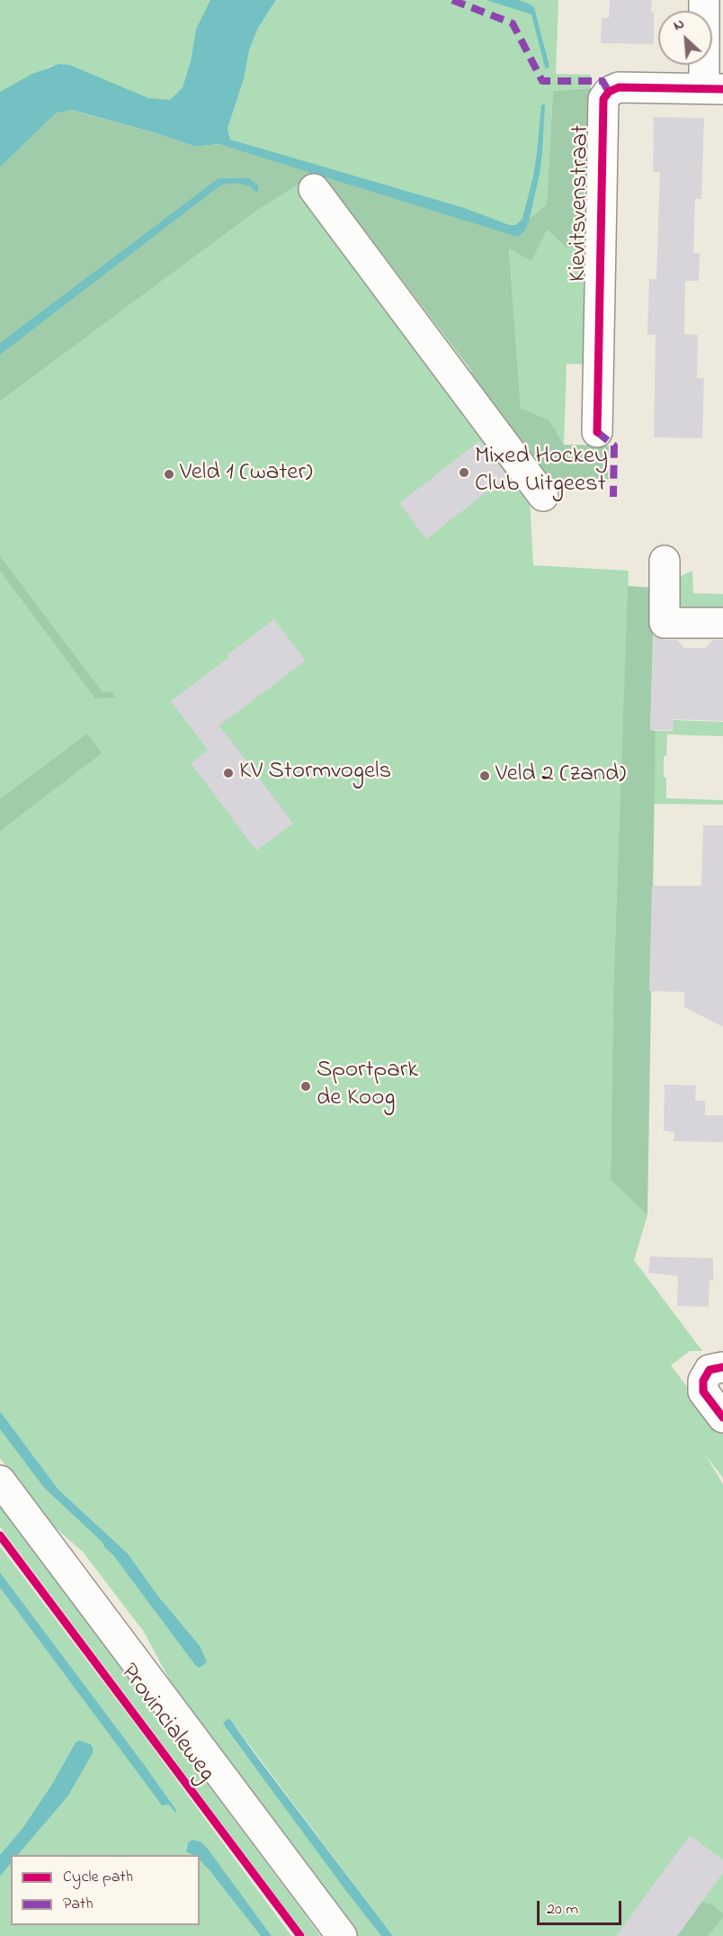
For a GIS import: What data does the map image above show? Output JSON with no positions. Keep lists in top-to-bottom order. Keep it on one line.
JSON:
{"streets":{"street":["Kievitsvenstraat","Provincialeweg"]},"places":["Mixed Hockey Club Uitgeest","Veld 1 (water)","KV Stormvogels","Veld 2 (zand)","Sportpark de Koog"],"legend":["Cycle path","Path"],"scale_bar":"20 m","north":"top left"}
